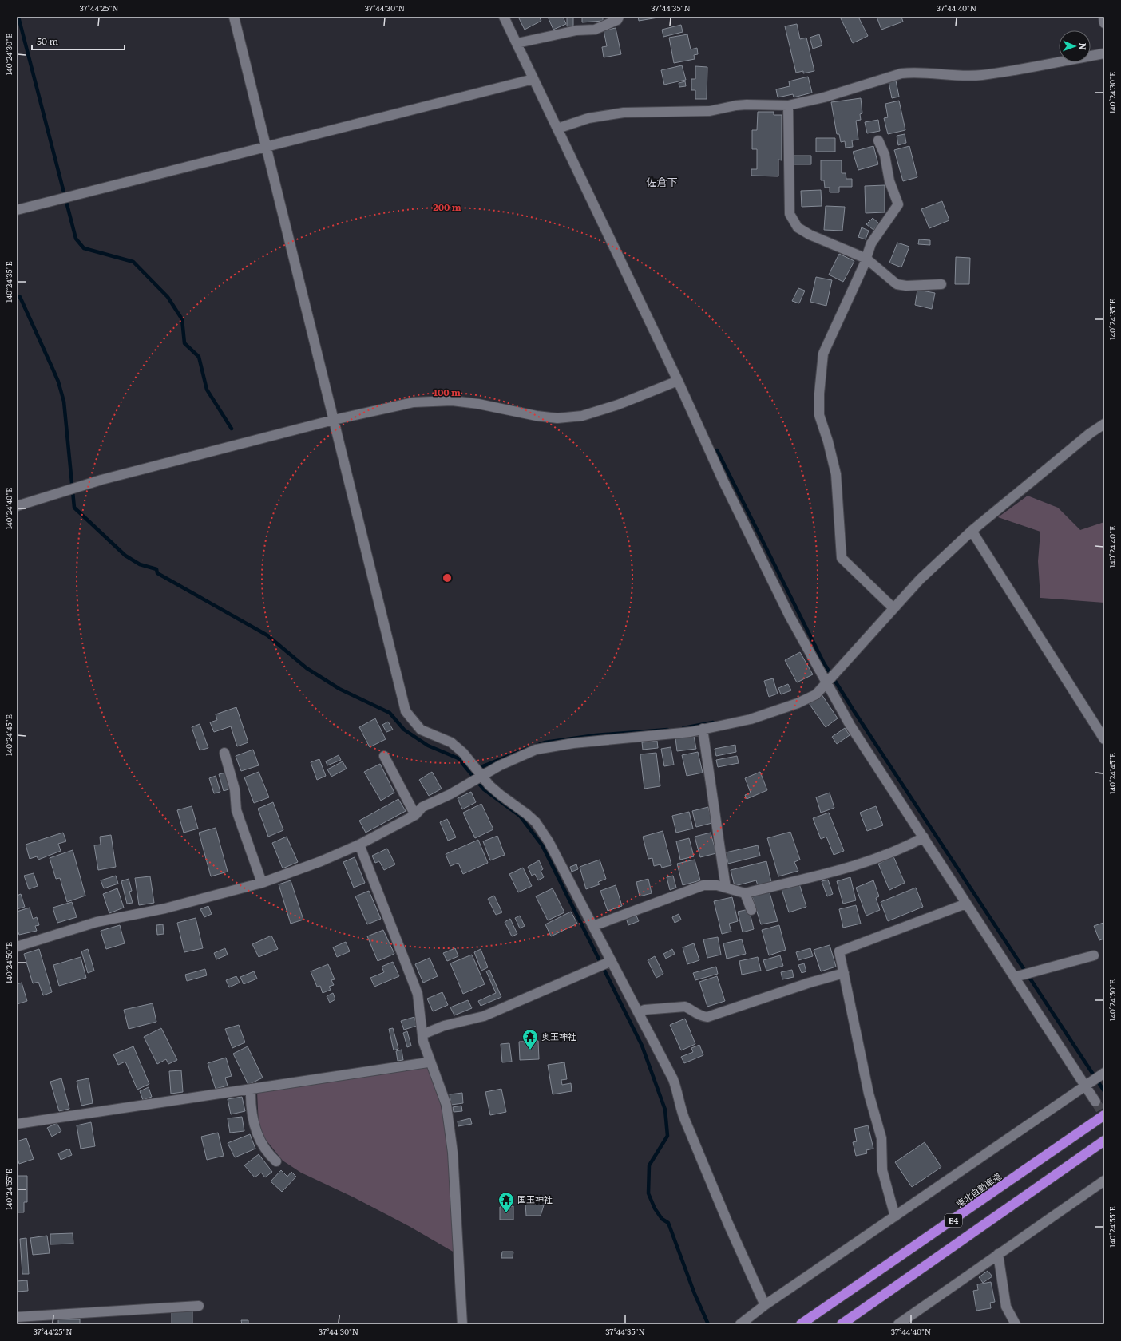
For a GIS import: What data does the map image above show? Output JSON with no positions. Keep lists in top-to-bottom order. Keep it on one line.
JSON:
{"streets":{"highway":["東北自動車道","E4"]},"districts":["佐倉下"],"places":{"temple":["奥玉神社","国玉神社"]},"scale_bar":"50 m","north":"right","coordinates":["37°44'25\"N","37°44'30\"N","37°44'35\"N","37°44'40\"N","140°24'30\"E","140°24'35\"E","140°24'40\"E","140°24'45\"E","140°24'50\"E","140°24'55\"E"],"rings":["200 m","100 m"]}
